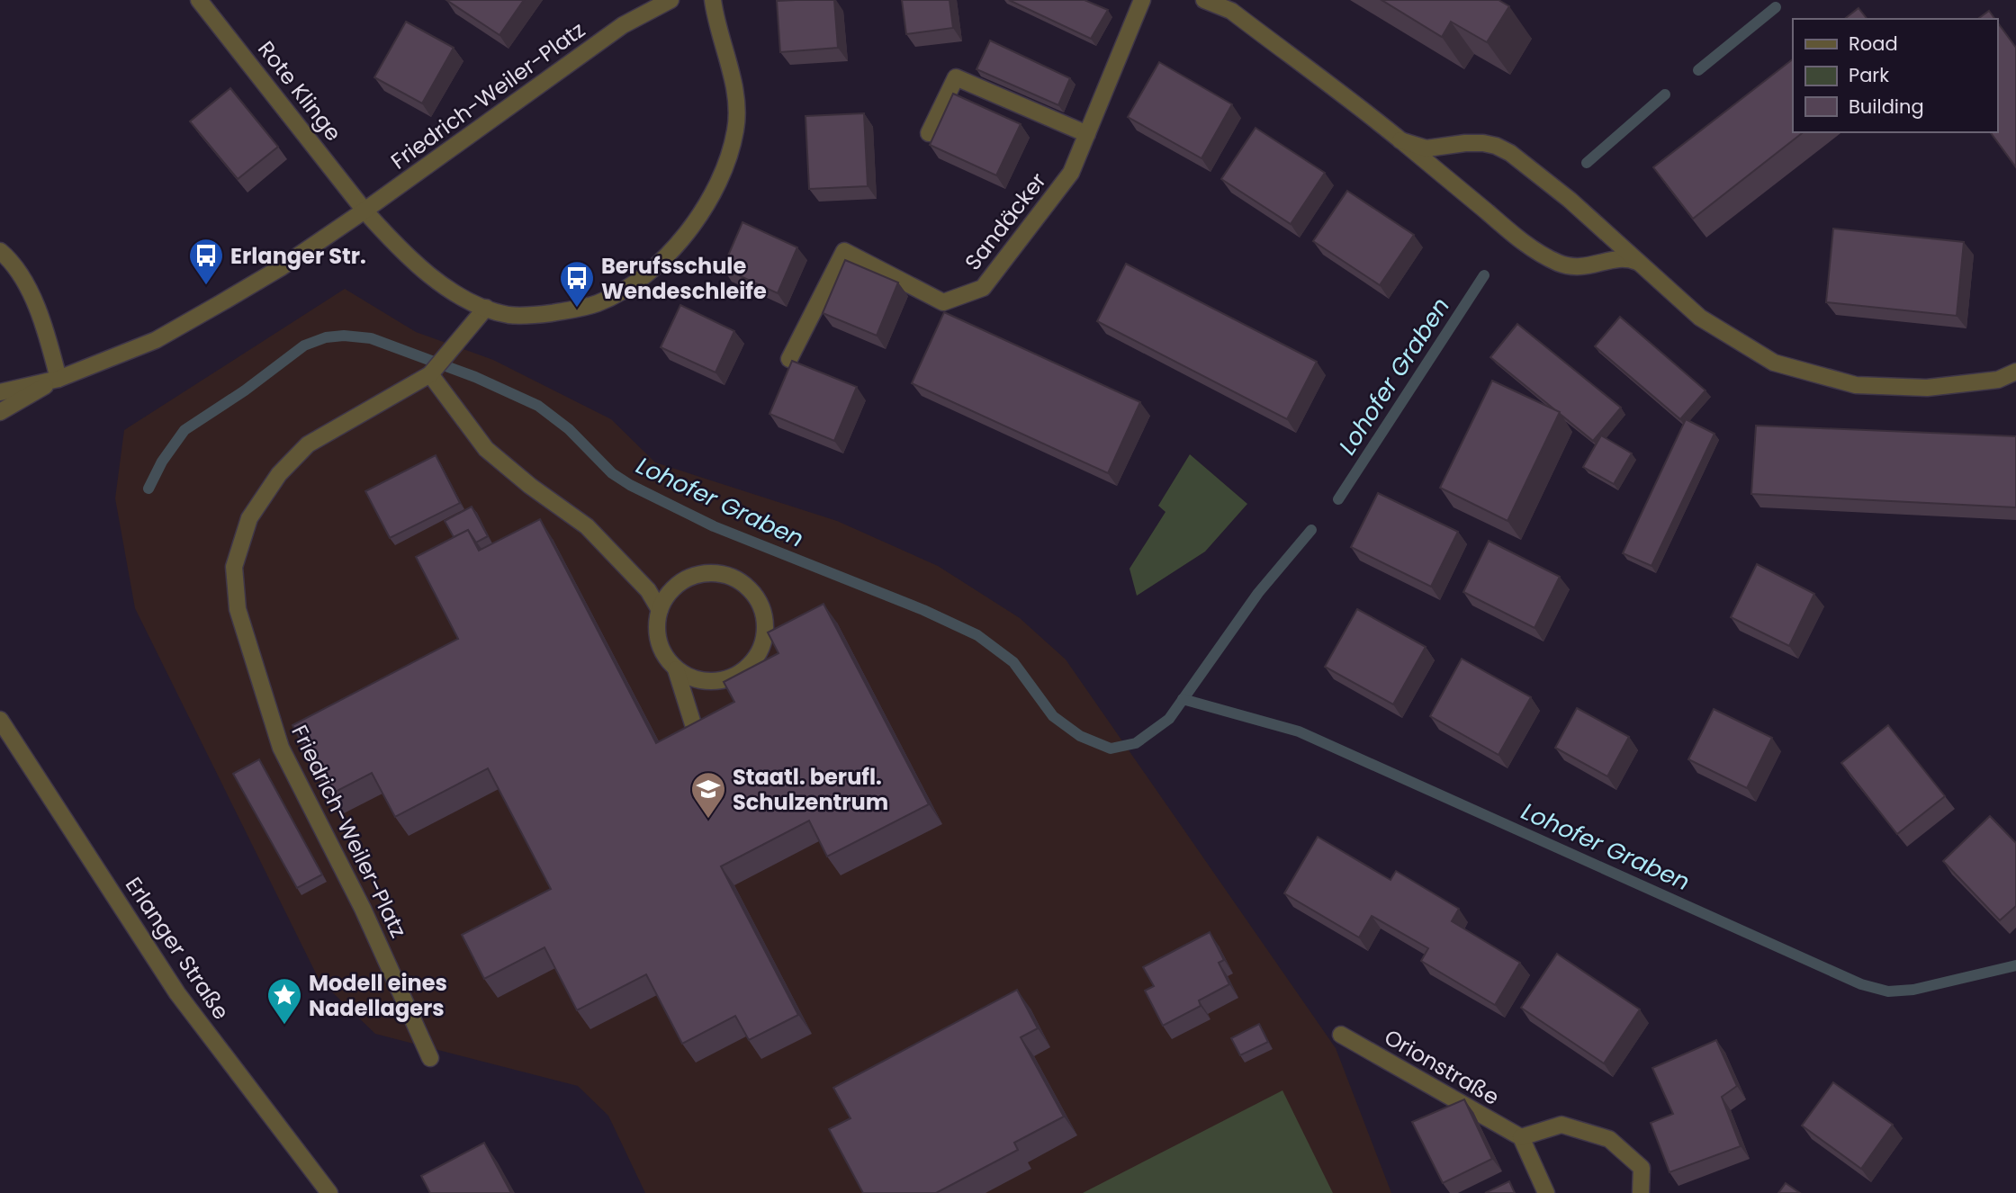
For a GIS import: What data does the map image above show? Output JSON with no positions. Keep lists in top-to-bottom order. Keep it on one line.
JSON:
{"streets":{"street":["Rote Klinge","Friedrich-Weiler-Platz","Sandäcker","Erlanger Straße","Orionstraße"]},"crossings":[["Rote Klinge","Friedrich-Weiler-Platz"]],"water":["Lohofer Graben"],"places":{"bus stop":["Erlanger Str.","Berufsschule Wendeschleife"],"school or university":["Staatl. berufl. Schulzentrum"],"place":["Modell eines Nadellagers"]},"legend":["Road","Park","Building"]}
